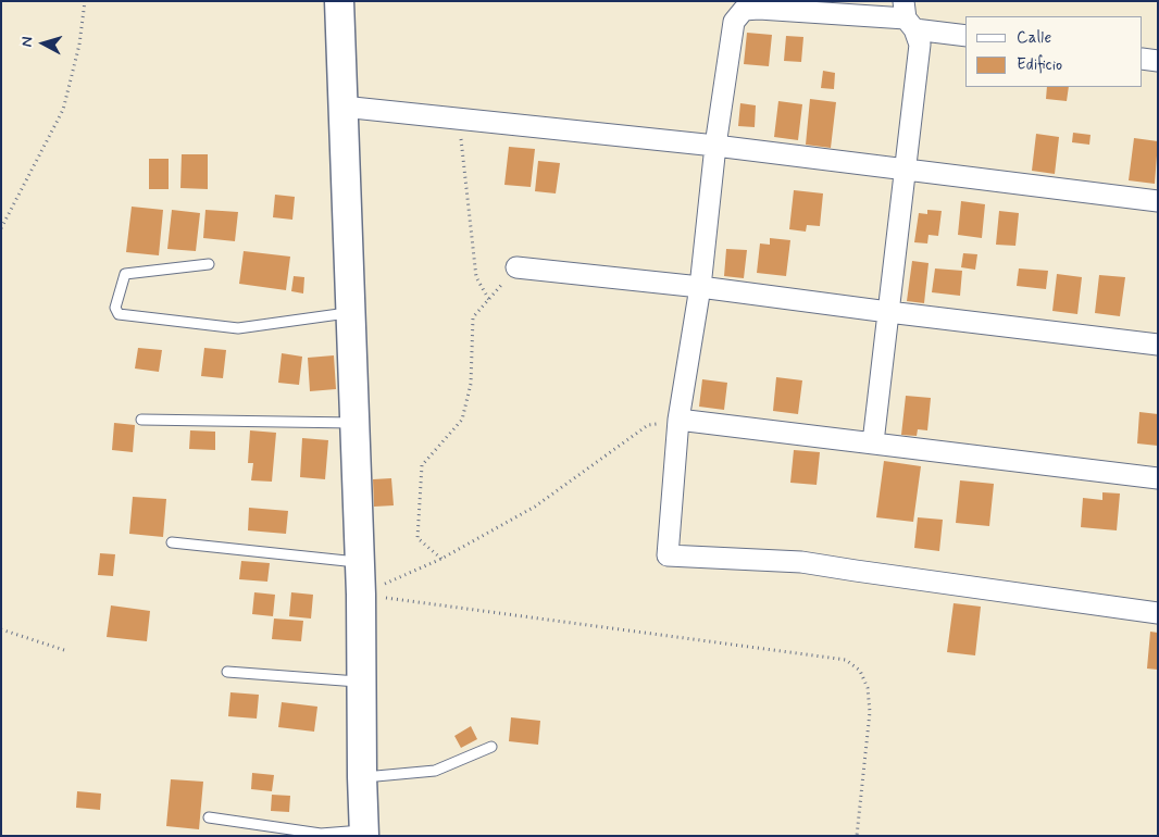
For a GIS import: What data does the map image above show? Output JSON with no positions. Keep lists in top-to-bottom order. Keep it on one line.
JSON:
{"legend":["Calle","Edificio"],"north":"left"}
